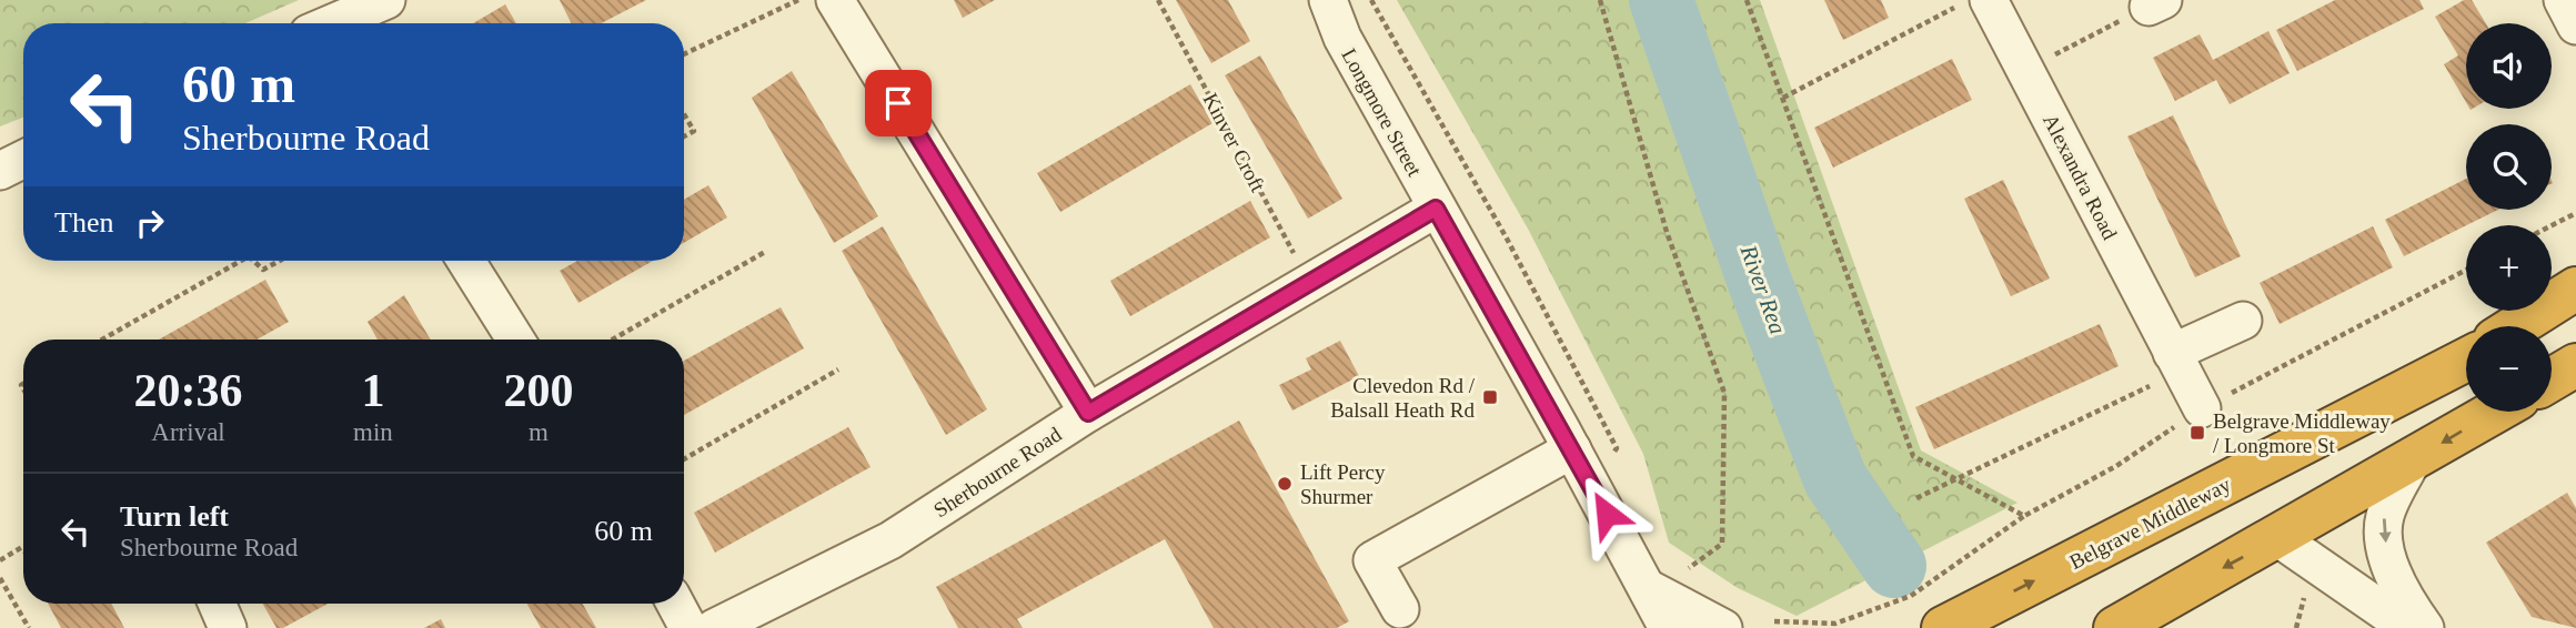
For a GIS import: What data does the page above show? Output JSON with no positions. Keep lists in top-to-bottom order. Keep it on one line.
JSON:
{"streets":{"highway":["Belgrave Middleway"],"street":["Longmore Street","Alexandra Road","Sherbourne Road"],"path":["Kinver Croft"]},"crossings":[["Longmore Street","Sherbourne Road"],["Kinver Croft","Sherbourne Road"]],"water":["River Rea"],"places":{"transit":["Clevedon Rd / Balsall Heath Rd","Belgrave Middleway / Longmore St"],"other":["Lift Percy Shurmer"]},"page":{"map_buttons":["+","−"],"turn":["60 m","Sherbourne Road"],"then":"Then","eta":["20:36","Arrival","1","min","200","m"],"list":[{"name":"Turn left","note":"Sherbourne Road","value":"60 m"}]}}
